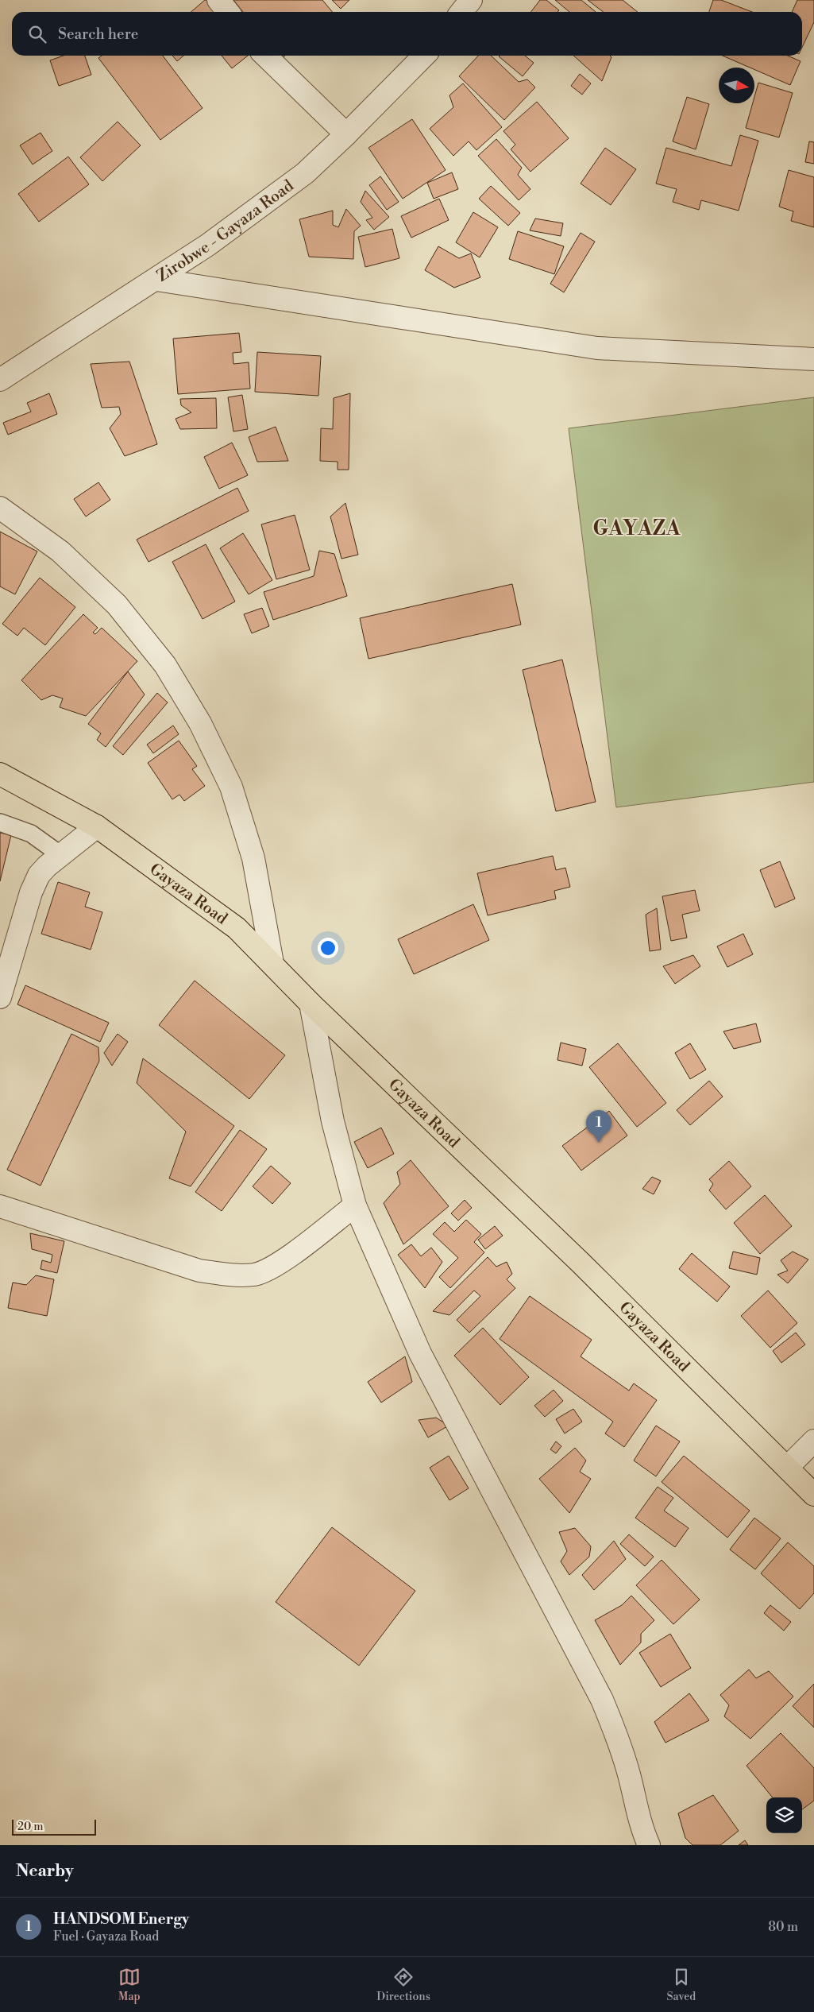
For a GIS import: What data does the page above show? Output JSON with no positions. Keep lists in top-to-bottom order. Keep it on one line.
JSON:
{"streets":{"main road":["Gayaza Road"],"street":["Zirobwe - Gayaza Road"]},"districts":["GAYAZA"],"scale_bar":"20 m","north":"right","page":{"search":"Search here","pins":"1","scale":"20 m","heading":"Nearby","list":[{"mark":"1","name":"HANDSOM Energy","note":"Fuel · Gayaza Road","value":"80 m"}],"nav":["Map","Directions","Saved"]}}
